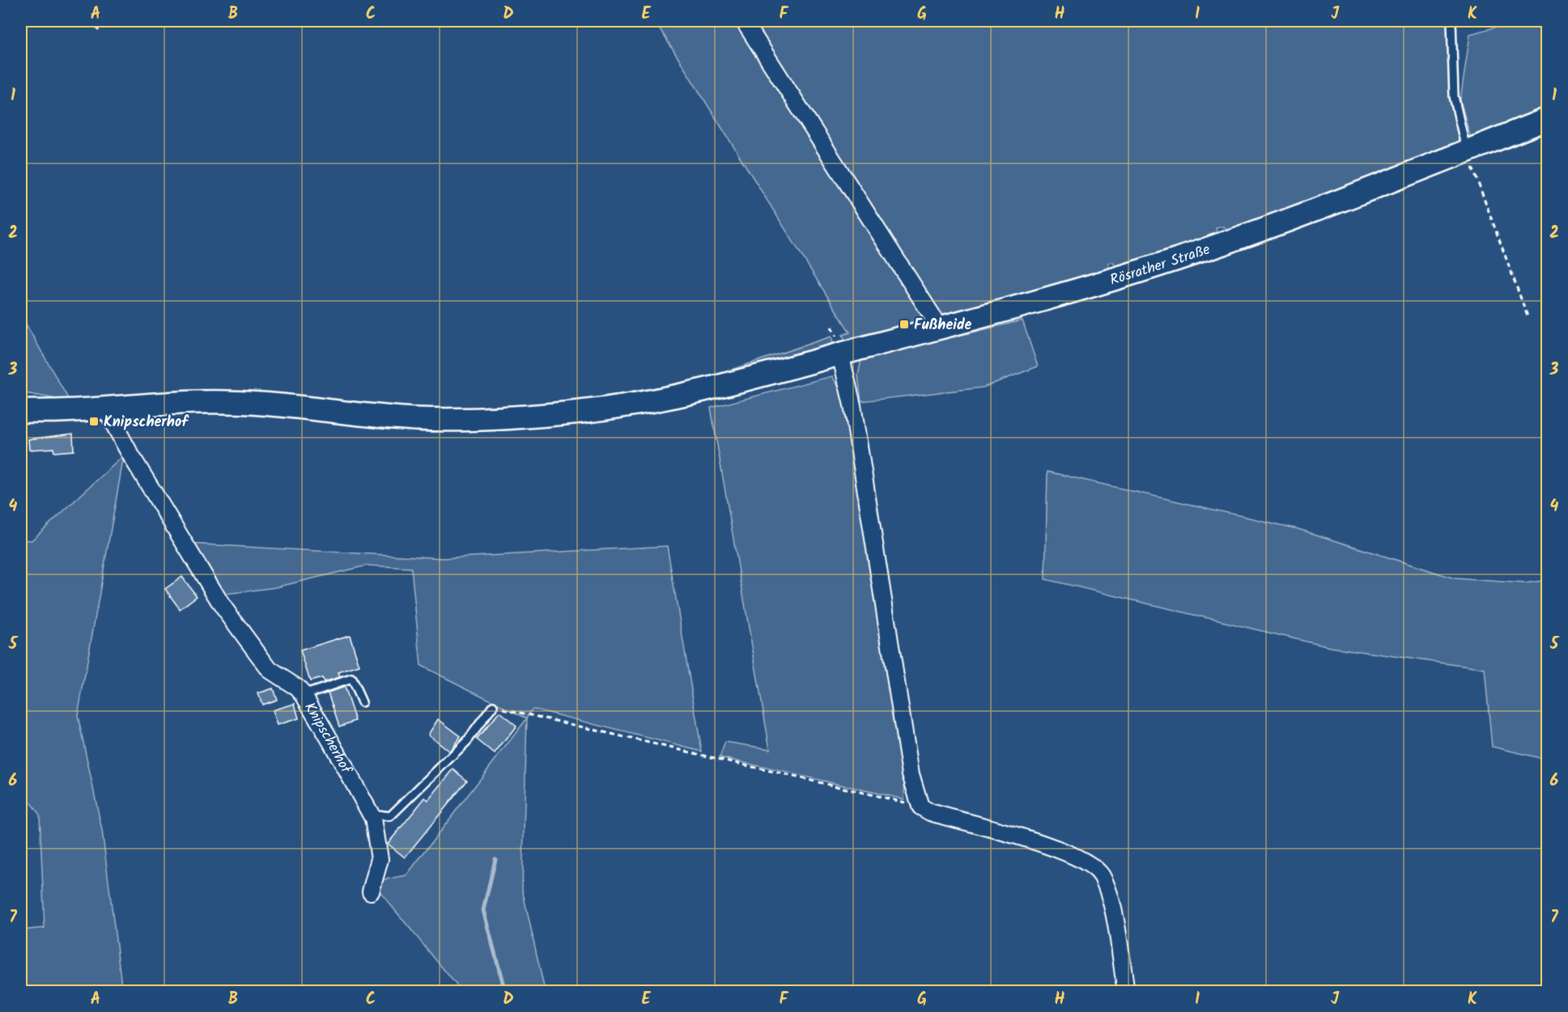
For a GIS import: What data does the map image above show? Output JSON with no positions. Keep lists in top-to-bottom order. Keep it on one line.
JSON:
{"streets":{"street":["Rösrather Straße","Knipscherhof"]},"crossings":[["Rösrather Straße","Knipscherhof"]],"places":{"transit":["Fußheide","Knipscherhof"]},"grid":{"columns":["A","B","C","D","E","F","G","H","I","J","K"],"rows":["1","2","3","4","5","6","7"]}}
